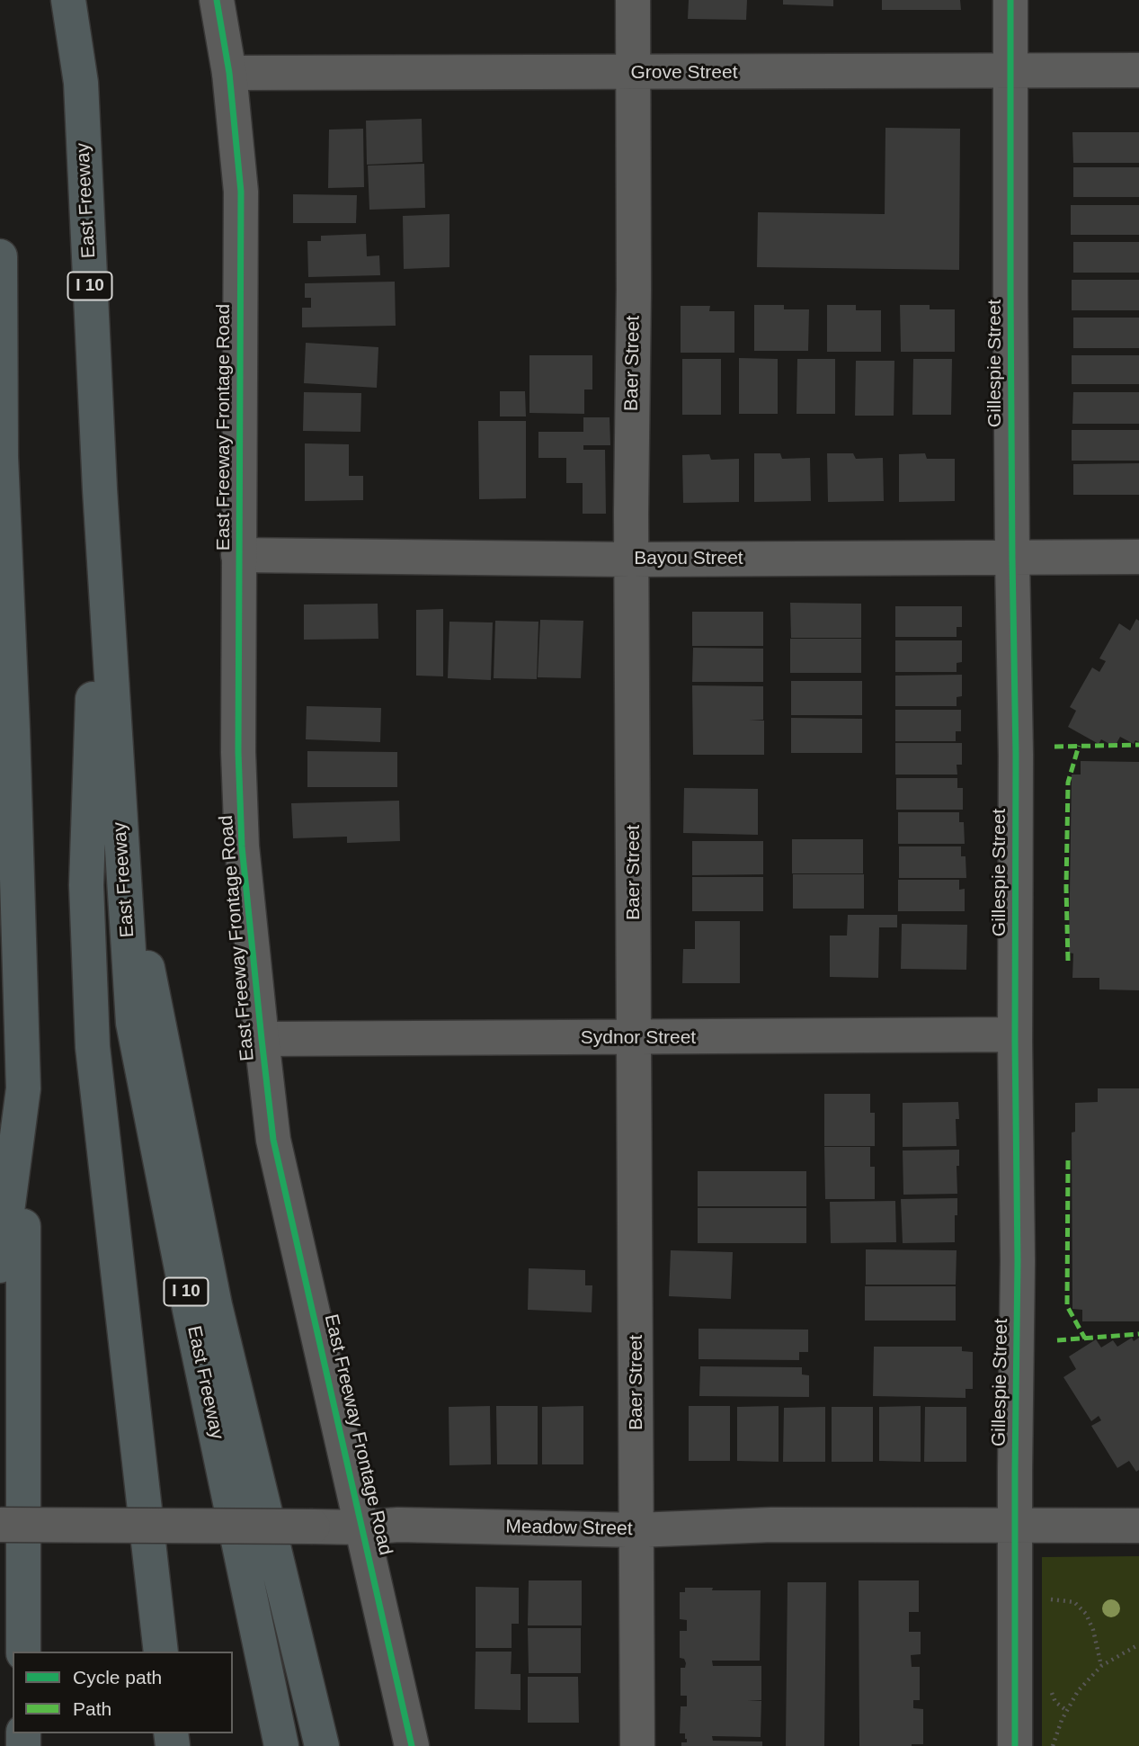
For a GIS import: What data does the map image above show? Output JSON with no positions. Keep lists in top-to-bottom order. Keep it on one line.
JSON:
{"streets":{"highway":["East Freeway","I 10"],"street":["Grove Street","Baer Street","Gillespie Street","East Freeway Frontage Road","Bayou Street","Sydnor Street","Meadow Street"]},"crossings":[["Grove Street","Baer Street"],["Grove Street","Gillespie Street"],["Grove Street","East Freeway Frontage Road"],["Baer Street","Bayou Street"],["Baer Street","Sydnor Street"],["Baer Street","Meadow Street"],["Gillespie Street","Bayou Street"],["Gillespie Street","Sydnor Street"],["Gillespie Street","Meadow Street"],["East Freeway Frontage Road","Bayou Street"],["East Freeway Frontage Road","Sydnor Street"],["East Freeway Frontage Road","Meadow Street"]],"legend":["Cycle path","Path"]}
